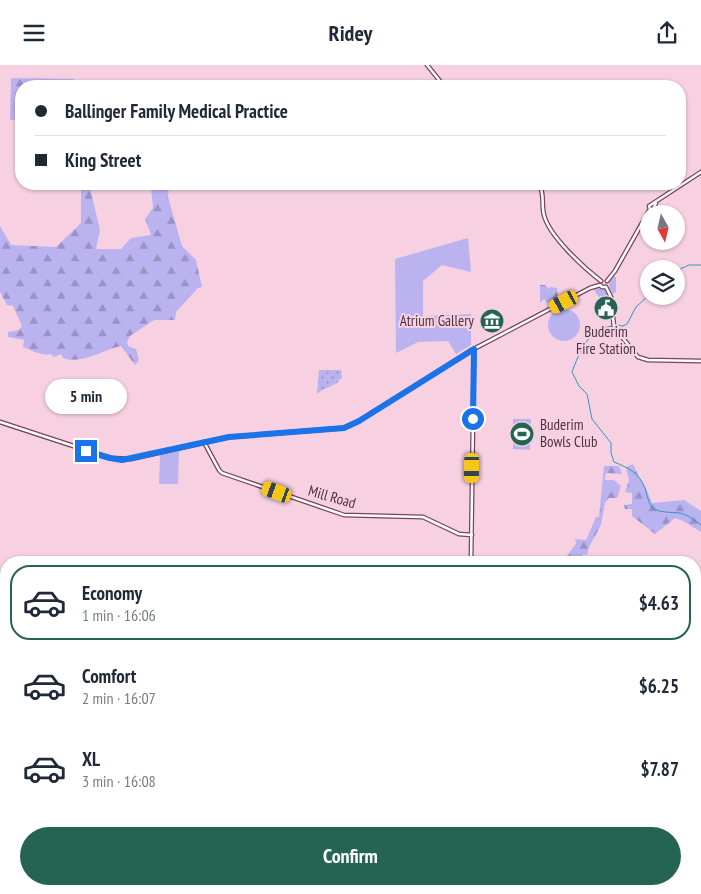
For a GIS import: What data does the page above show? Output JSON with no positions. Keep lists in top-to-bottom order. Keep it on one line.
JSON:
{"streets":{"main road":["Mill Road"]},"places":{"public building":["Buderim Fire Station"],"museum":["Atrium Gallery"],"sports":["Buderim Bowls Club"]},"north":"bottom","page":{"header":"Ridey","banner":["Ballinger Family Medical Practice","King Street"],"bubble":"5 min","list":[{"name":"Economy","note":"1 min · 16:06","value":"$4.63"},{"name":"Comfort","note":"2 min · 16:07","value":"$6.25"},{"name":"XL","note":"3 min · 16:08","value":"$7.87"}],"buttons":"Confirm"}}
